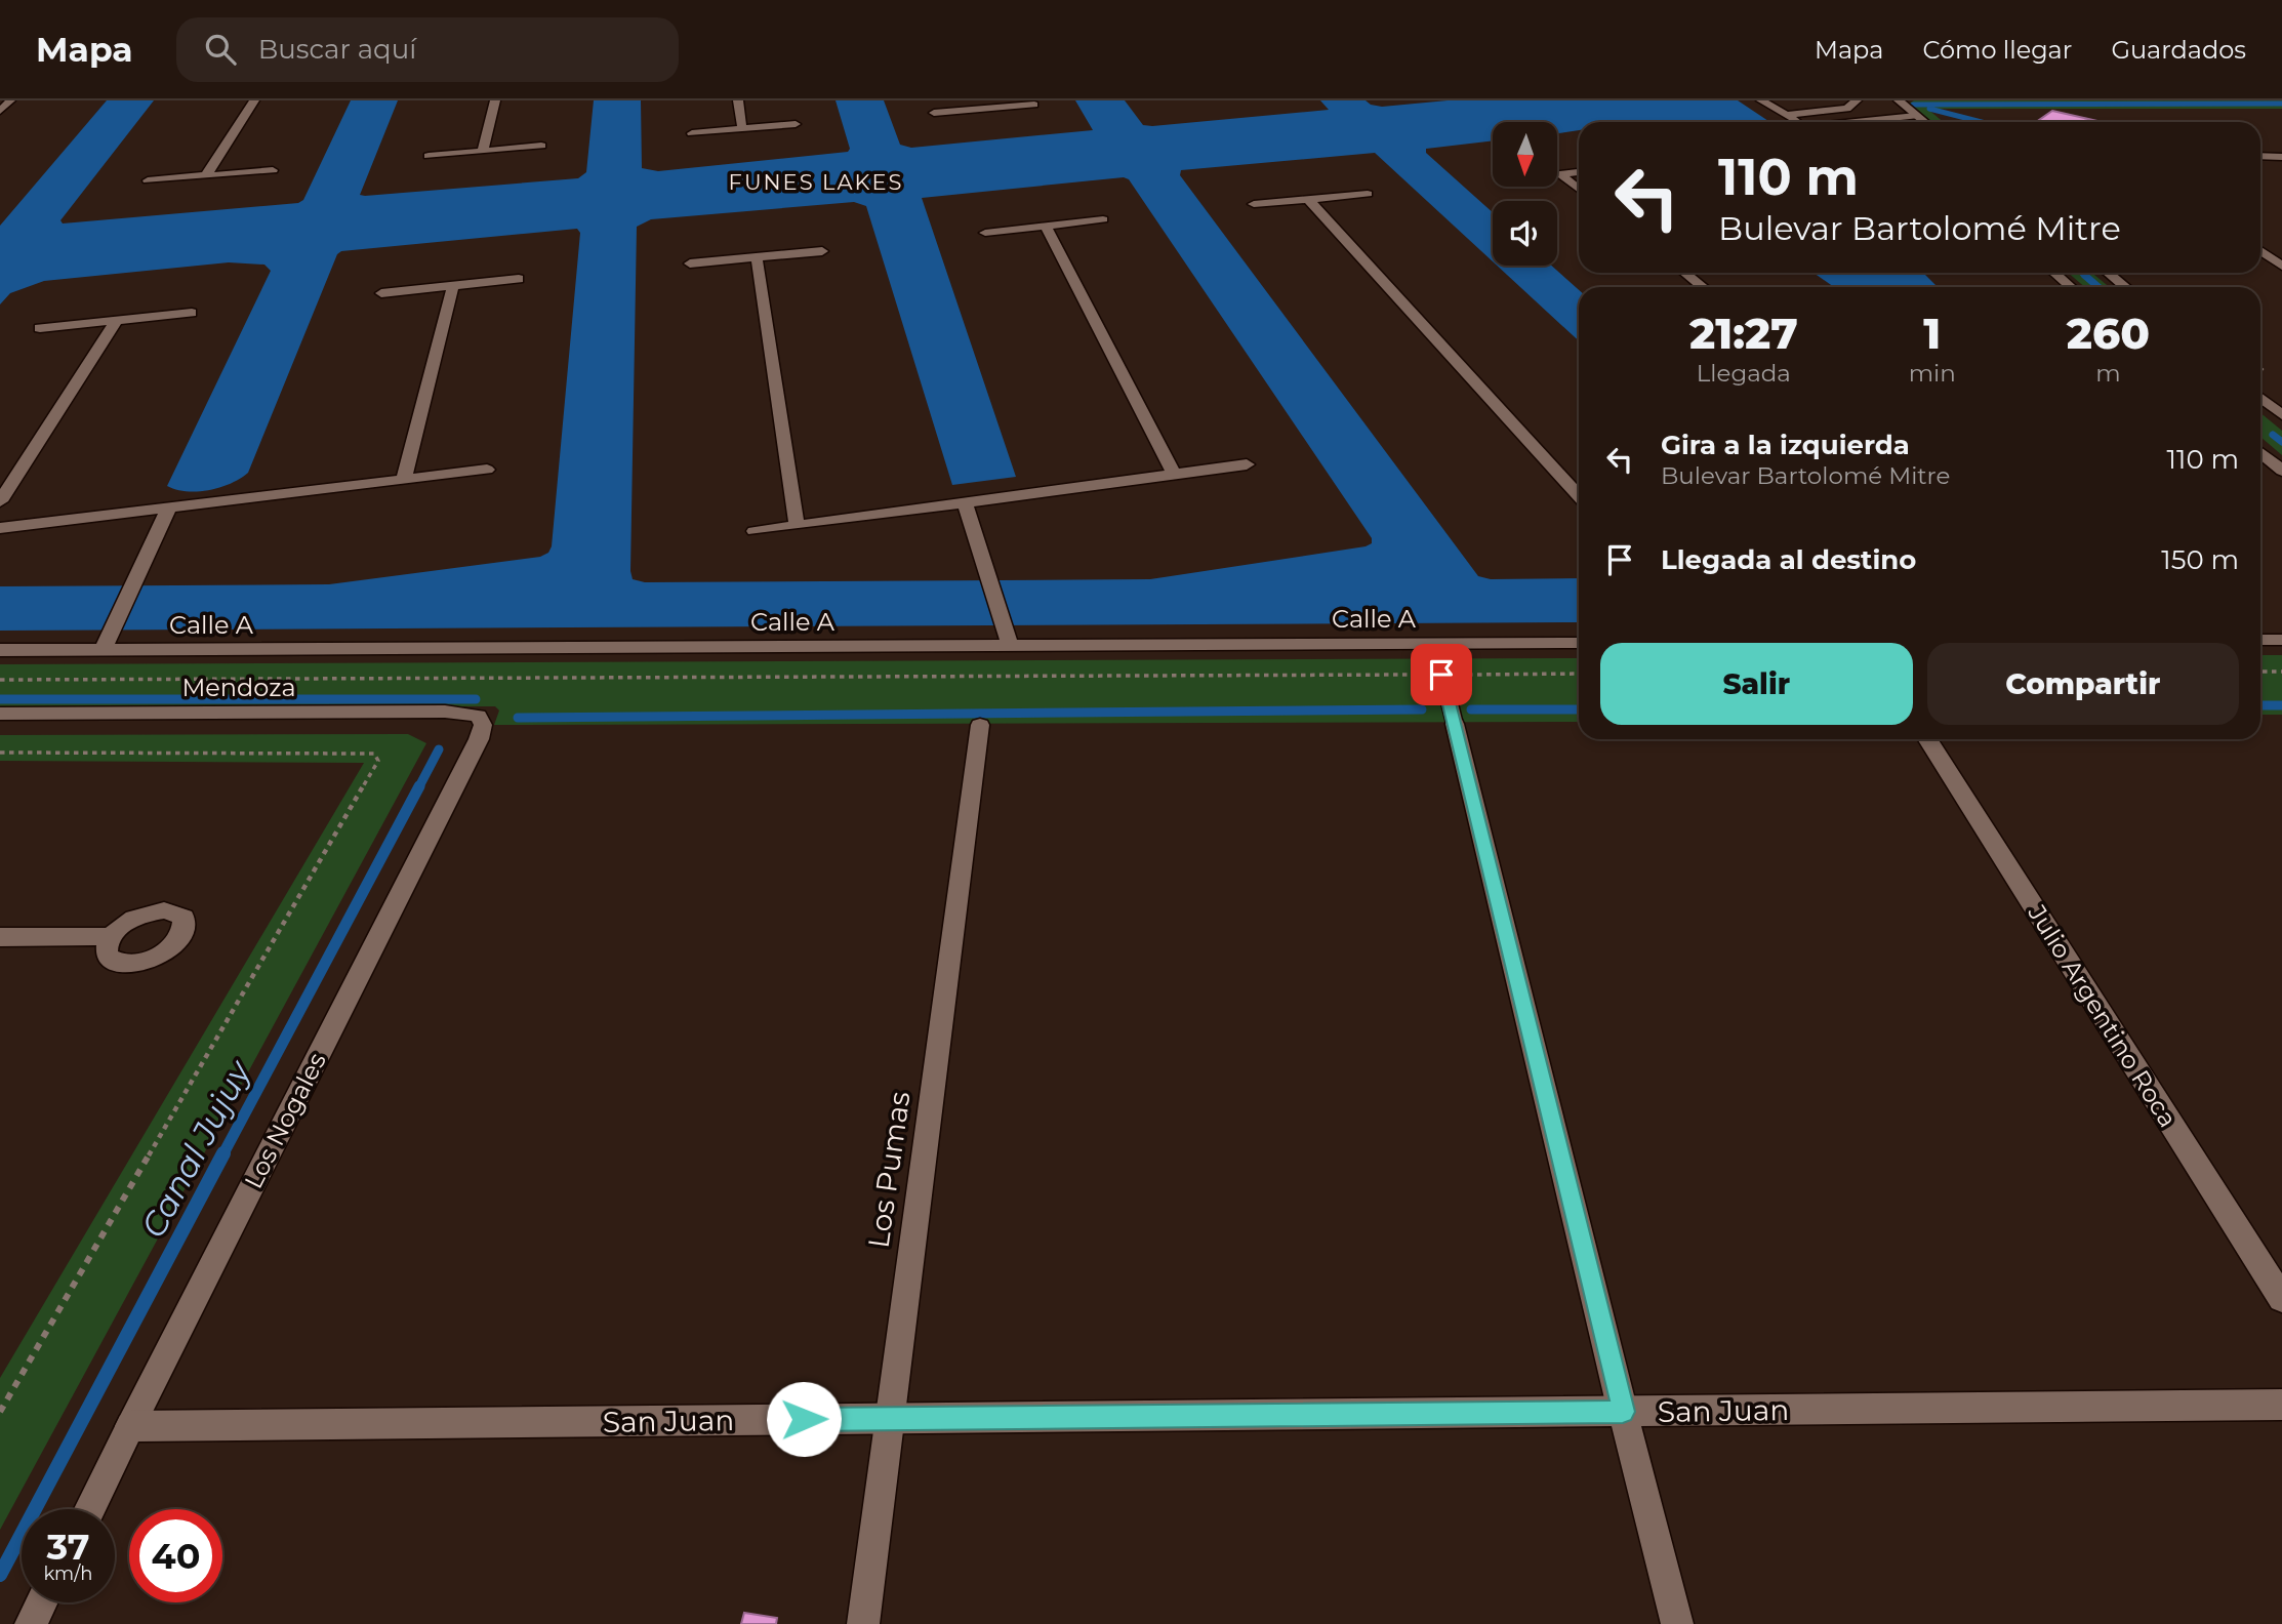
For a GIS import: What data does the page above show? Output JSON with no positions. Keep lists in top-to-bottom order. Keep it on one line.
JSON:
{"streets":{"street":["Calle A","Mendoza","Julio Argentino Roca","Los Nogales","Los Pumas","San Juan"]},"crossings":[["Mendoza","Los Nogales"],["Los Nogales","San Juan"],["Los Pumas","San Juan"]],"districts":["FUNES LAKES"],"water":["Canal Jujuy"],"north":"bottom","page":{"header":"Mapa","search":"Buscar aquí","nav":["Mapa","Cómo llegar","Guardados"],"turn":["110 m","Bulevar Bartolomé Mitre"],"eta":["21:27","Llegada","1","min","260","m"],"list":[{"name":"Gira a la izquierda","note":"Bulevar Bartolomé Mitre","value":"110 m"},{"name":"Llegada al destino","value":"150 m"}],"buttons":["Salir","Compartir"],"speed":"37 km/h","limit":"40"}}
